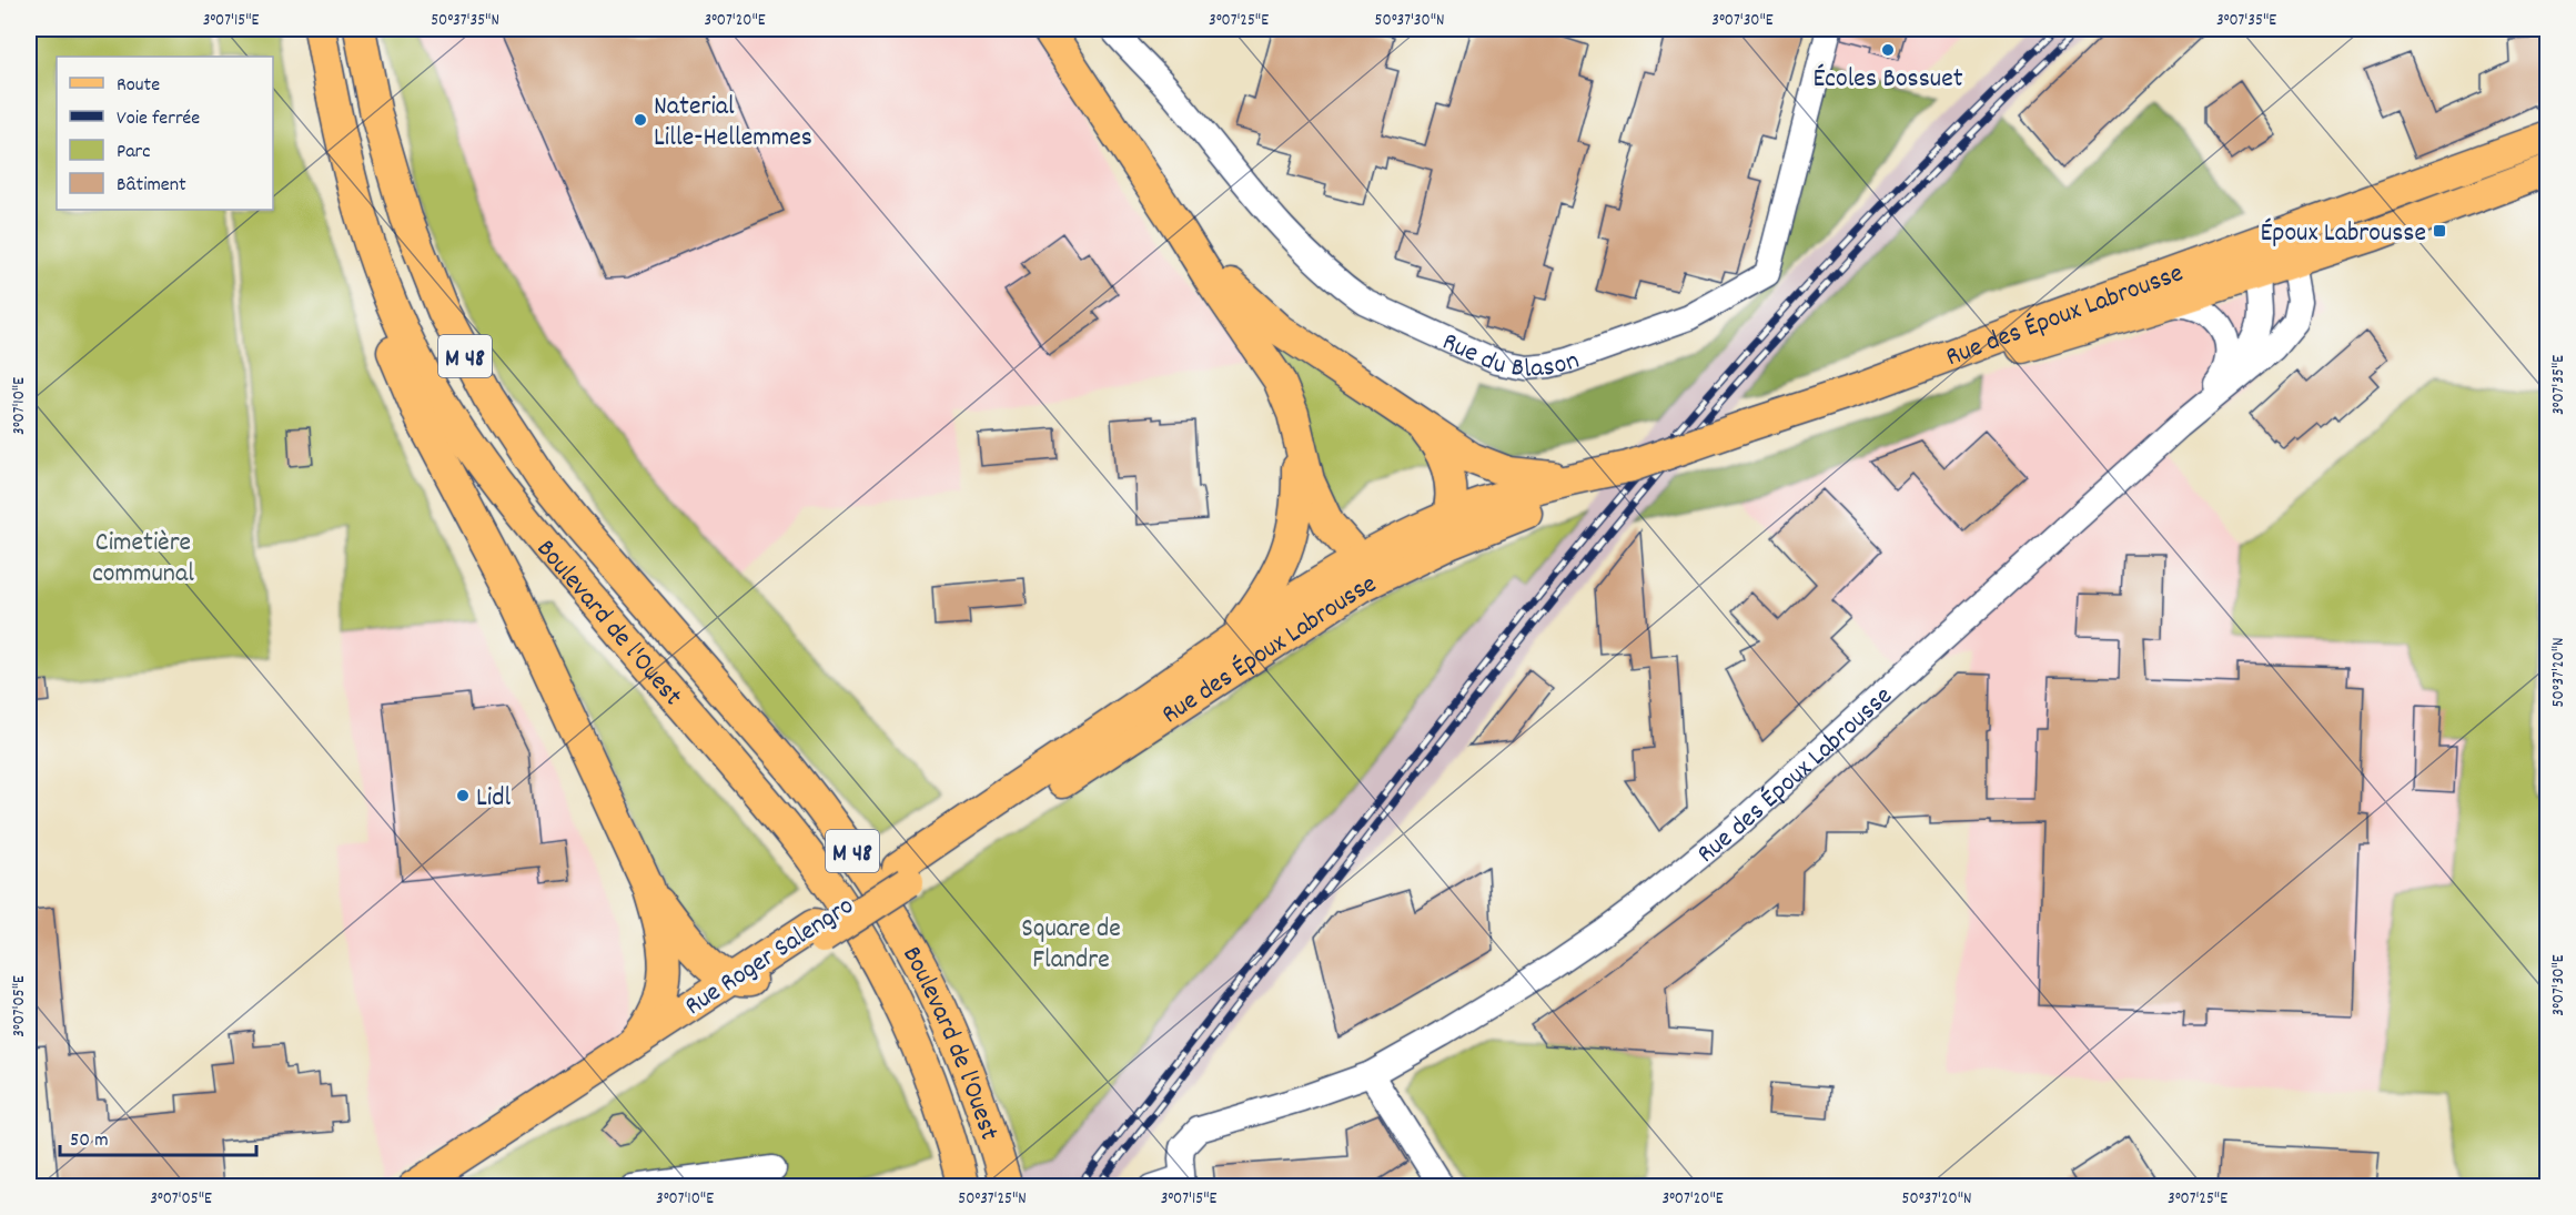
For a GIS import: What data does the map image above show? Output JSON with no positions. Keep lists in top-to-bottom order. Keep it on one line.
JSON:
{"streets":{"main road":["Rue des Époux Labrousse","M 48","Boulevard de l'Ouest","Rue Roger Salengro"],"street":["Rue du Blason"]},"crossings":[["Rue des Époux Labrousse","Rue Roger Salengro"]],"parks":["Cimetière communal","Square de Flandre"],"places":{"other":["Écoles Bossuet","Naterial Lille-Hellemmes","Lidl"],"transit":["Époux Labrousse"]},"legend":["Route","Voie ferrée","Parc","Bâtiment"],"scale_bar":"50 m","coordinates":["3°07'15\"E","50°37'35\"N","3°07'20\"E","3°07'25\"E","50°37'30\"N","3°07'30\"E","3°07'35\"E","3°07'10\"E","50°37'20\"N","3°07'05\"E","50°37'25\"N"]}
